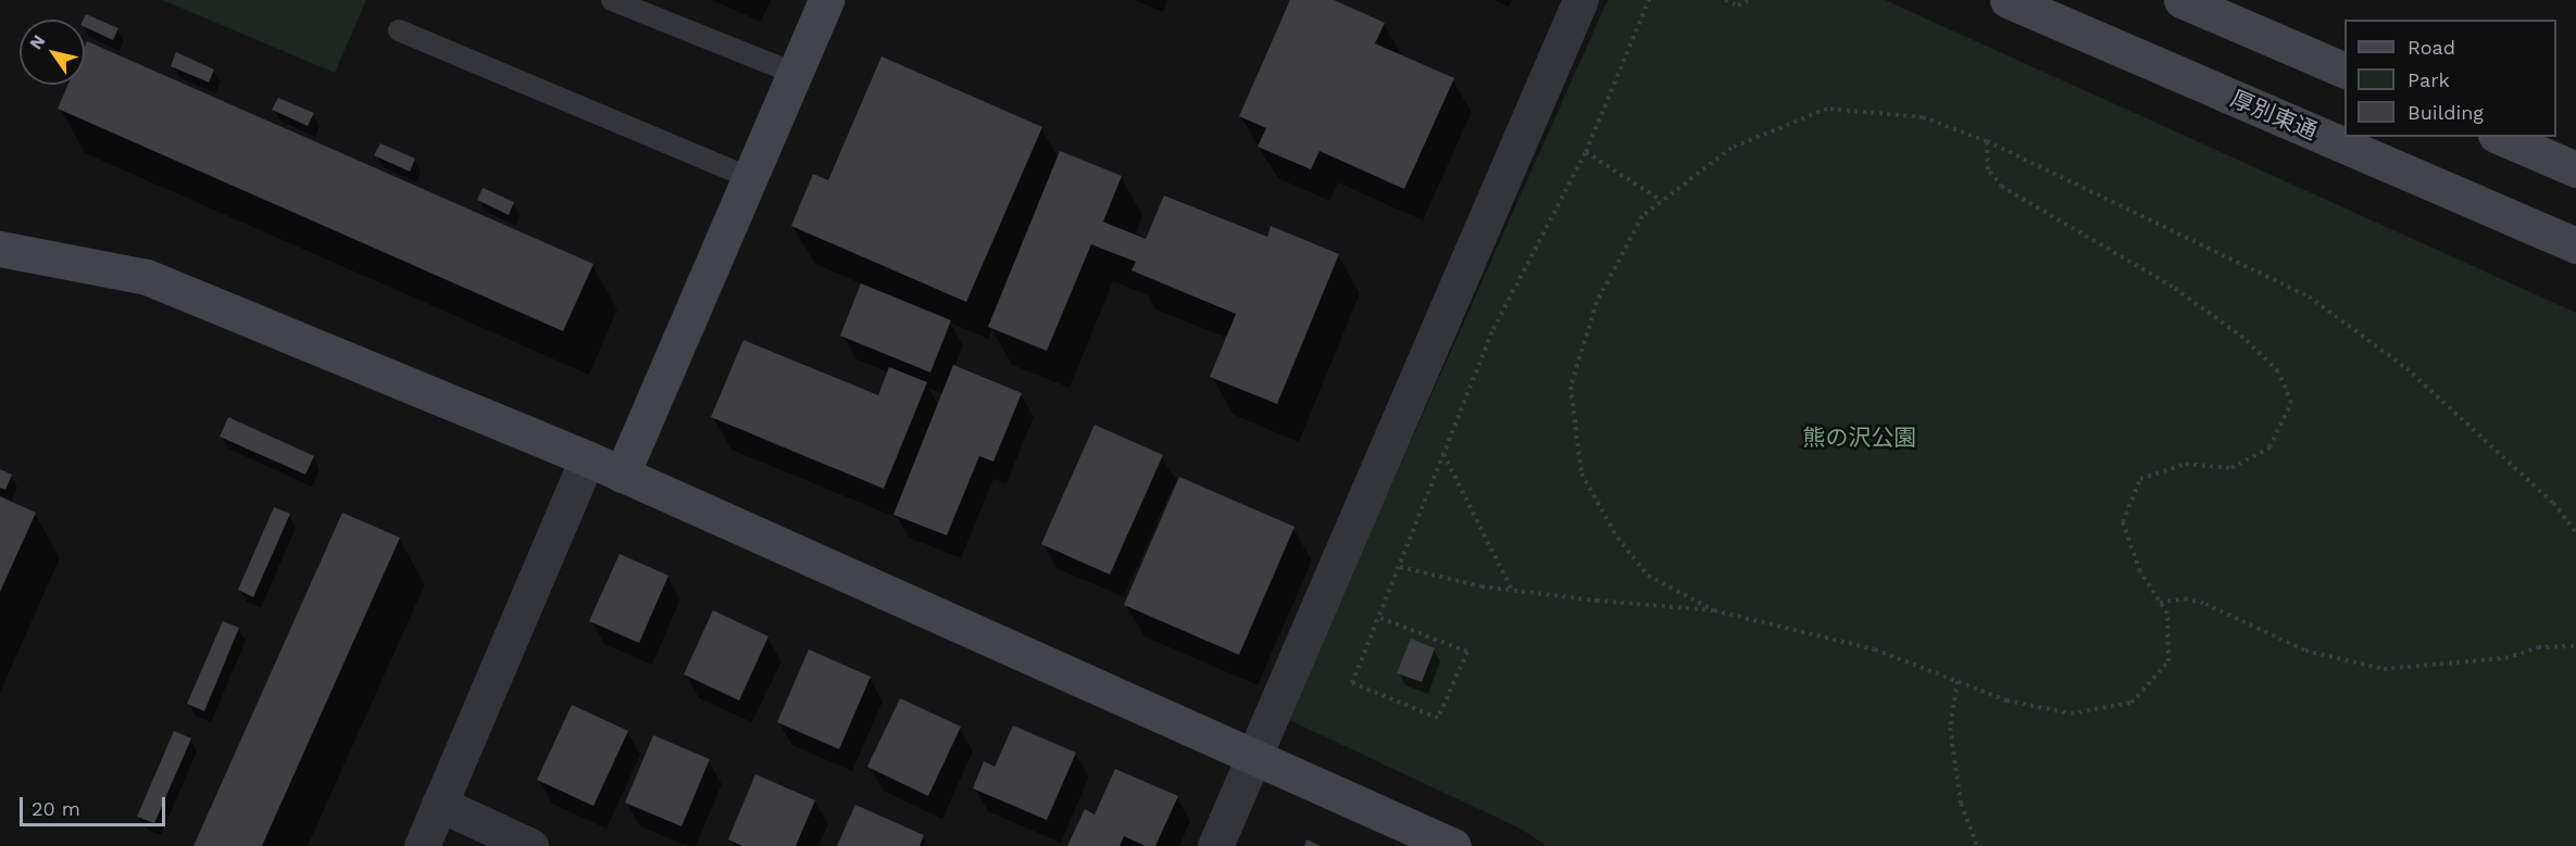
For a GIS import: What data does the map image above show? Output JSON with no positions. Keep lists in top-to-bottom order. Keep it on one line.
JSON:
{"streets":{"street":["厚別東通"]},"parks":["熊の沢公園"],"legend":["Road","Park","Building"],"scale_bar":"20 m","north":"top left"}
